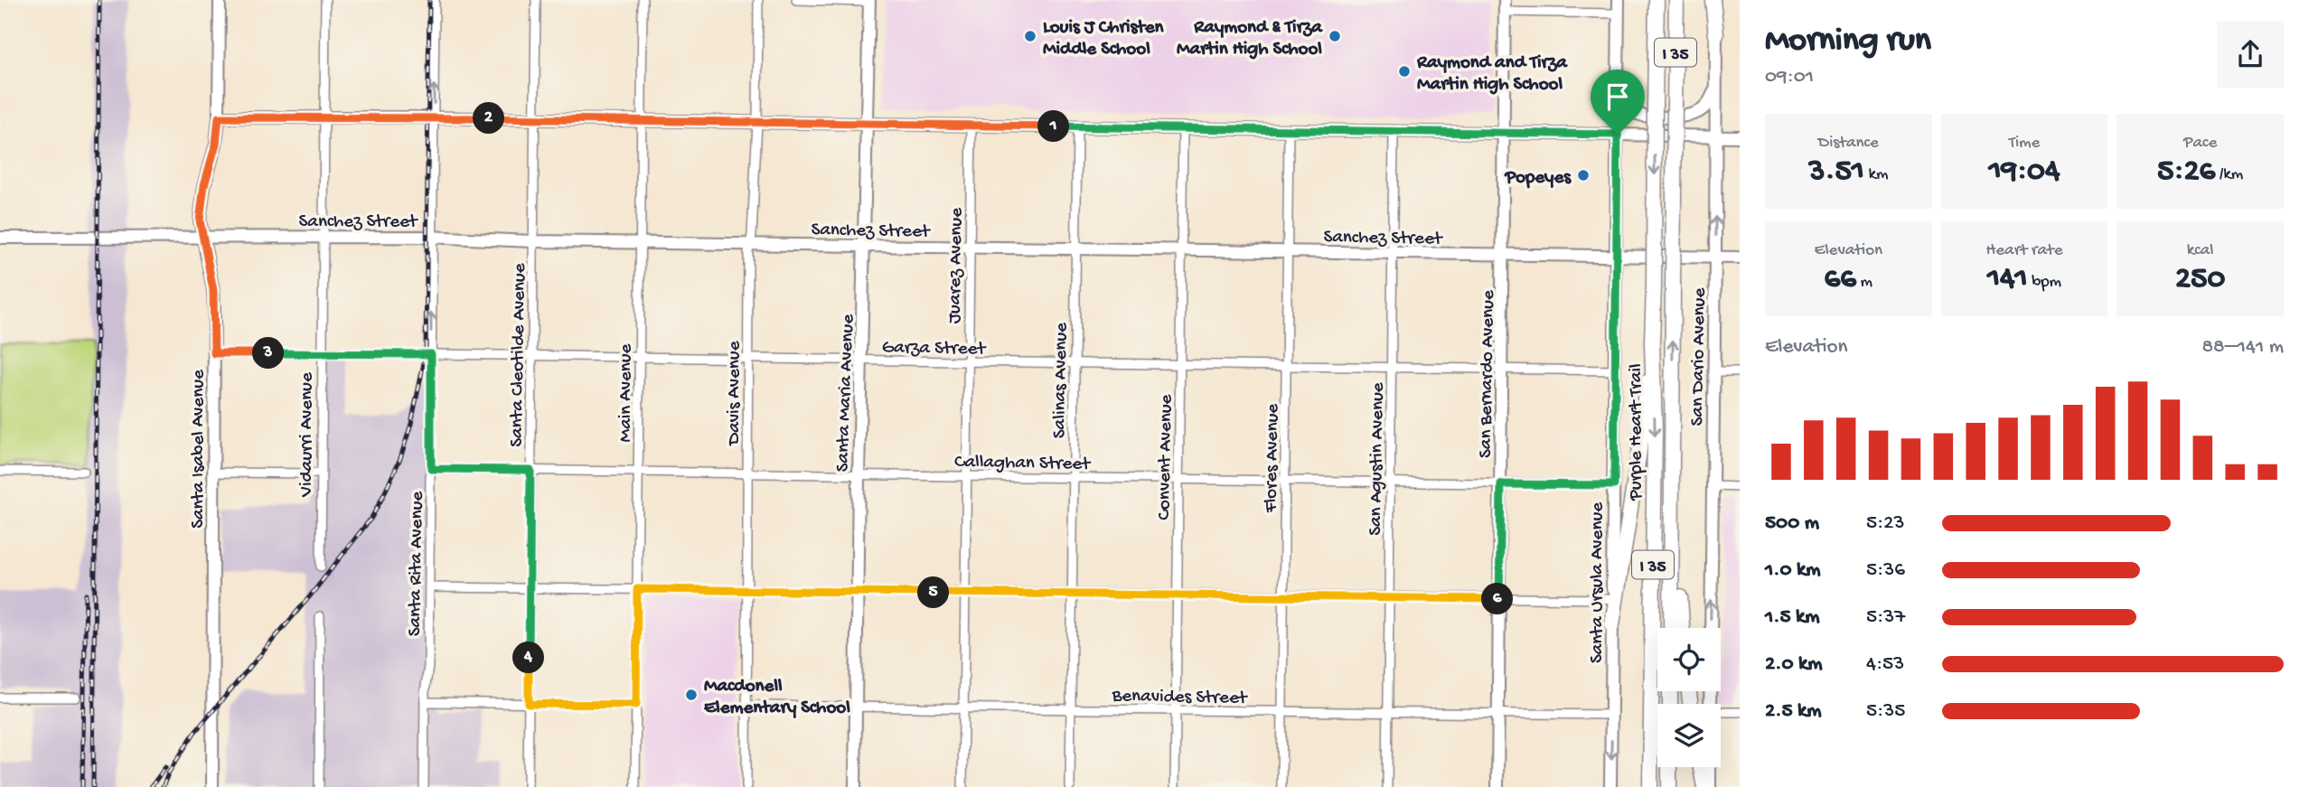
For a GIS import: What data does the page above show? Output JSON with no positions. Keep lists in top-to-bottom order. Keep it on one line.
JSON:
{"streets":{"highway":["I 35","Purple Heart Trail"],"main road":["Sanchez Street","San Dario Avenue","San Bernardo Avenue","Santa Maria Avenue","Santa Isabel Avenue","Santa Ursula Avenue"],"street":["Juarez Avenue","Garza Street","Santa Cleotilde Avenue","Salinas Avenue","Main Avenue","Davis Avenue","Vidaurri Avenue","Convent Avenue","Flores Avenue","San Agustin Avenue","Callaghan Street","Santa Rita Avenue","Benavides Street"]},"crossings":[["Sanchez Street","Juarez Avenue"],["Sanchez Street","Santa Cleotilde Avenue"],["Sanchez Street","San Dario Avenue"],["Sanchez Street","San Bernardo Avenue"],["Sanchez Street","Salinas Avenue"],["Sanchez Street","Main Avenue"],["Sanchez Street","Davis Avenue"],["Sanchez Street","Santa Maria Avenue"],["Sanchez Street","Vidaurri Avenue"],["Sanchez Street","Santa Isabel Avenue"],["Sanchez Street","Convent Avenue"],["Sanchez Street","Flores Avenue"],["Sanchez Street","San Agustin Avenue"],["Sanchez Street","Santa Rita Avenue"],["Sanchez Street","Santa Ursula Avenue"],["Juarez Avenue","Garza Street"],["Juarez Avenue","Callaghan Street"],["Juarez Avenue","Benavides Street"],["Garza Street","Santa Cleotilde Avenue"],["Garza Street","San Bernardo Avenue"],["Garza Street","Salinas Avenue"],["Garza Street","Main Avenue"],["Garza Street","Davis Avenue"],["Garza Street","Santa Maria Avenue"],["Garza Street","Vidaurri Avenue"],["Garza Street","Santa Isabel Avenue"],["Garza Street","Convent Avenue"],["Garza Street","Flores Avenue"],["Garza Street","San Agustin Avenue"],["Garza Street","Santa Rita Avenue"],["Garza Street","Santa Ursula Avenue"],["Santa Cleotilde Avenue","Callaghan Street"],["San Bernardo Avenue","Callaghan Street"],["San Bernardo Avenue","Benavides Street"],["Salinas Avenue","Callaghan Street"],["Salinas Avenue","Benavides Street"],["Main Avenue","Callaghan Street"],["Davis Avenue","Callaghan Street"],["Davis Avenue","Benavides Street"],["Santa Maria Avenue","Callaghan Street"],["Santa Maria Avenue","Benavides Street"],["Convent Avenue","Callaghan Street"],["Convent Avenue","Benavides Street"],["Flores Avenue","Callaghan Street"],["Flores Avenue","Benavides Street"],["San Agustin Avenue","Callaghan Street"],["San Agustin Avenue","Benavides Street"],["Callaghan Street","Santa Rita Avenue"],["Callaghan Street","Santa Ursula Avenue"],["Santa Ursula Avenue","Benavides Street"]],"one_way":["San Dario Avenue"],"places":["Louis J Christen Middle School","Raymond & Tirza Martin High School","Raymond and Tirza Martin High School","Popeyes","Macdonell Elementary School"],"page":{"heading":["Morning run","09:01"],"pins":["2","1","3","5","6","4"],"stats":[["Distance","3.51 km"],["Time","19:04"],["Pace","5:26 /km"],["Elevation","66 m"],["Heart rate","141 bpm"],["kcal","250"]],"chart":["Elevation","88–141 m"],"list":[{"name":"500 m","note":"5:23"},{"name":"1.0 km","note":"5:36"},{"name":"1.5 km","note":"5:37"},{"name":"2.0 km","note":"4:53"},{"name":"2.5 km","note":"5:35"}]}}
